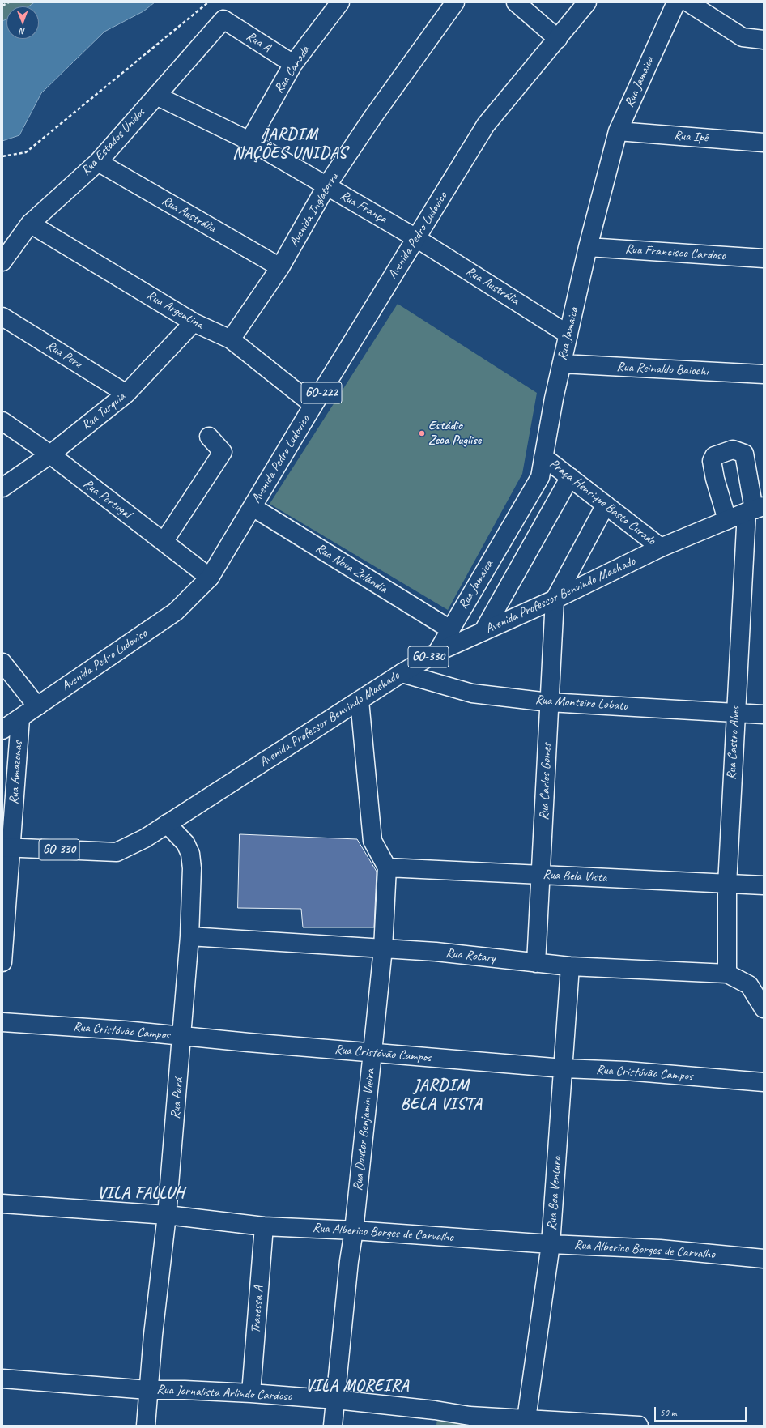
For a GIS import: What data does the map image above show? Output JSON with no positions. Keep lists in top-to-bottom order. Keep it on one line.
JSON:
{"streets":{"street":["Rua A","Rua Canadá","Rua Jamaica","Rua Ipê","Rua Estados Unidos","Rua França","Avenida Inglaterra","Rua Austrália","Avenida Pedro Ludovico","Rua Francisco Cardoso","Rua Argentina","Rua Peru","Rua Reinaldo Baiochi","GO-222","Rua Turquia","Rua Portugal","Praça Henrique Basto Curado","Rua Nova Zelândia","Avenida Professor Benvindo Machado","GO-330","Rua Monteiro Lobato","Rua Castro Alves","Rua Amazonas","Rua Carlos Gomes","Rua Bela Vista","Rua Rotary","Rua Cristóvão Campos","Rua Pará","Rua Doutor Benjamin Vieira","Rua Boa Ventura","Rua Alberico Borges de Carvalho","Travessa A","Rua Jornalista Arlindo Cardoso"]},"crossings":[["Rua A","Rua Canadá"],["Rua A","Rua Estados Unidos"],["Rua Canadá","Rua França"],["Rua Jamaica","Rua Ipê"],["Rua Jamaica","Rua Austrália"],["Rua Jamaica","Rua Francisco Cardoso"],["Rua Jamaica","Rua Reinaldo Baiochi"],["Rua Jamaica","Praça Henrique Basto Curado"],["Rua Jamaica","Rua Nova Zelândia"],["Rua Jamaica","Avenida Professor Benvindo Machado"],["Rua Estados Unidos","Rua França"],["Rua Estados Unidos","Rua Austrália"],["Rua Estados Unidos","Rua Argentina"],["Rua França","Avenida Inglaterra"],["Rua França","Rua Austrália"],["Rua França","Avenida Pedro Ludovico"],["Avenida Inglaterra","Rua Austrália"],["Avenida Inglaterra","Rua Argentina"],["Rua Austrália","Avenida Pedro Ludovico"],["Avenida Pedro Ludovico","Rua Argentina"],["Avenida Pedro Ludovico","Rua Portugal"],["Avenida Pedro Ludovico","Rua Nova Zelândia"],["Avenida Pedro Ludovico","Rua Amazonas"],["Rua Argentina","Rua Turquia"],["Rua Peru","Rua Turquia"],["Rua Turquia","Rua Portugal"],["Praça Henrique Basto Curado","Avenida Professor Benvindo Machado"],["Avenida Professor Benvindo Machado","Rua Monteiro Lobato"],["Avenida Professor Benvindo Machado","Rua Castro Alves"],["Avenida Professor Benvindo Machado","Rua Amazonas"],["Avenida Professor Benvindo Machado","Rua Carlos Gomes"],["Avenida Professor Benvindo Machado","Rua Pará"],["Rua Monteiro Lobato","Rua Castro Alves"],["Rua Monteiro Lobato","Rua Carlos Gomes"],["Rua Castro Alves","Rua Bela Vista"],["Rua Castro Alves","Rua Rotary"],["Rua Carlos Gomes","Rua Bela Vista"],["Rua Carlos Gomes","Rua Rotary"],["Rua Bela Vista","Rua Doutor Benjamin Vieira"],["Rua Rotary","Rua Pará"],["Rua Rotary","Rua Doutor Benjamin Vieira"],["Rua Rotary","Rua Boa Ventura"],["Rua Cristóvão Campos","Rua Pará"],["Rua Cristóvão Campos","Rua Doutor Benjamin Vieira"],["Rua Cristóvão Campos","Rua Boa Ventura"],["Rua Pará","Rua Alberico Borges de Carvalho"],["Rua Pará","Rua Jornalista Arlindo Cardoso"],["Rua Doutor Benjamin Vieira","Rua Alberico Borges de Carvalho"],["Rua Doutor Benjamin Vieira","Rua Jornalista Arlindo Cardoso"],["Rua Boa Ventura","Rua Alberico Borges de Carvalho"],["Rua Boa Ventura","Rua Jornalista Arlindo Cardoso"],["Rua Alberico Borges de Carvalho","Travessa A"],["Travessa A","Rua Jornalista Arlindo Cardoso"]],"districts":["JARDIM NAÇÕES UNIDAS","JARDIM BELA VISTA","VILA FALLUH","VILA MOREIRA"],"places":["Estádio Zeca Puglise"],"scale_bar":"50 m","north":"bottom"}
